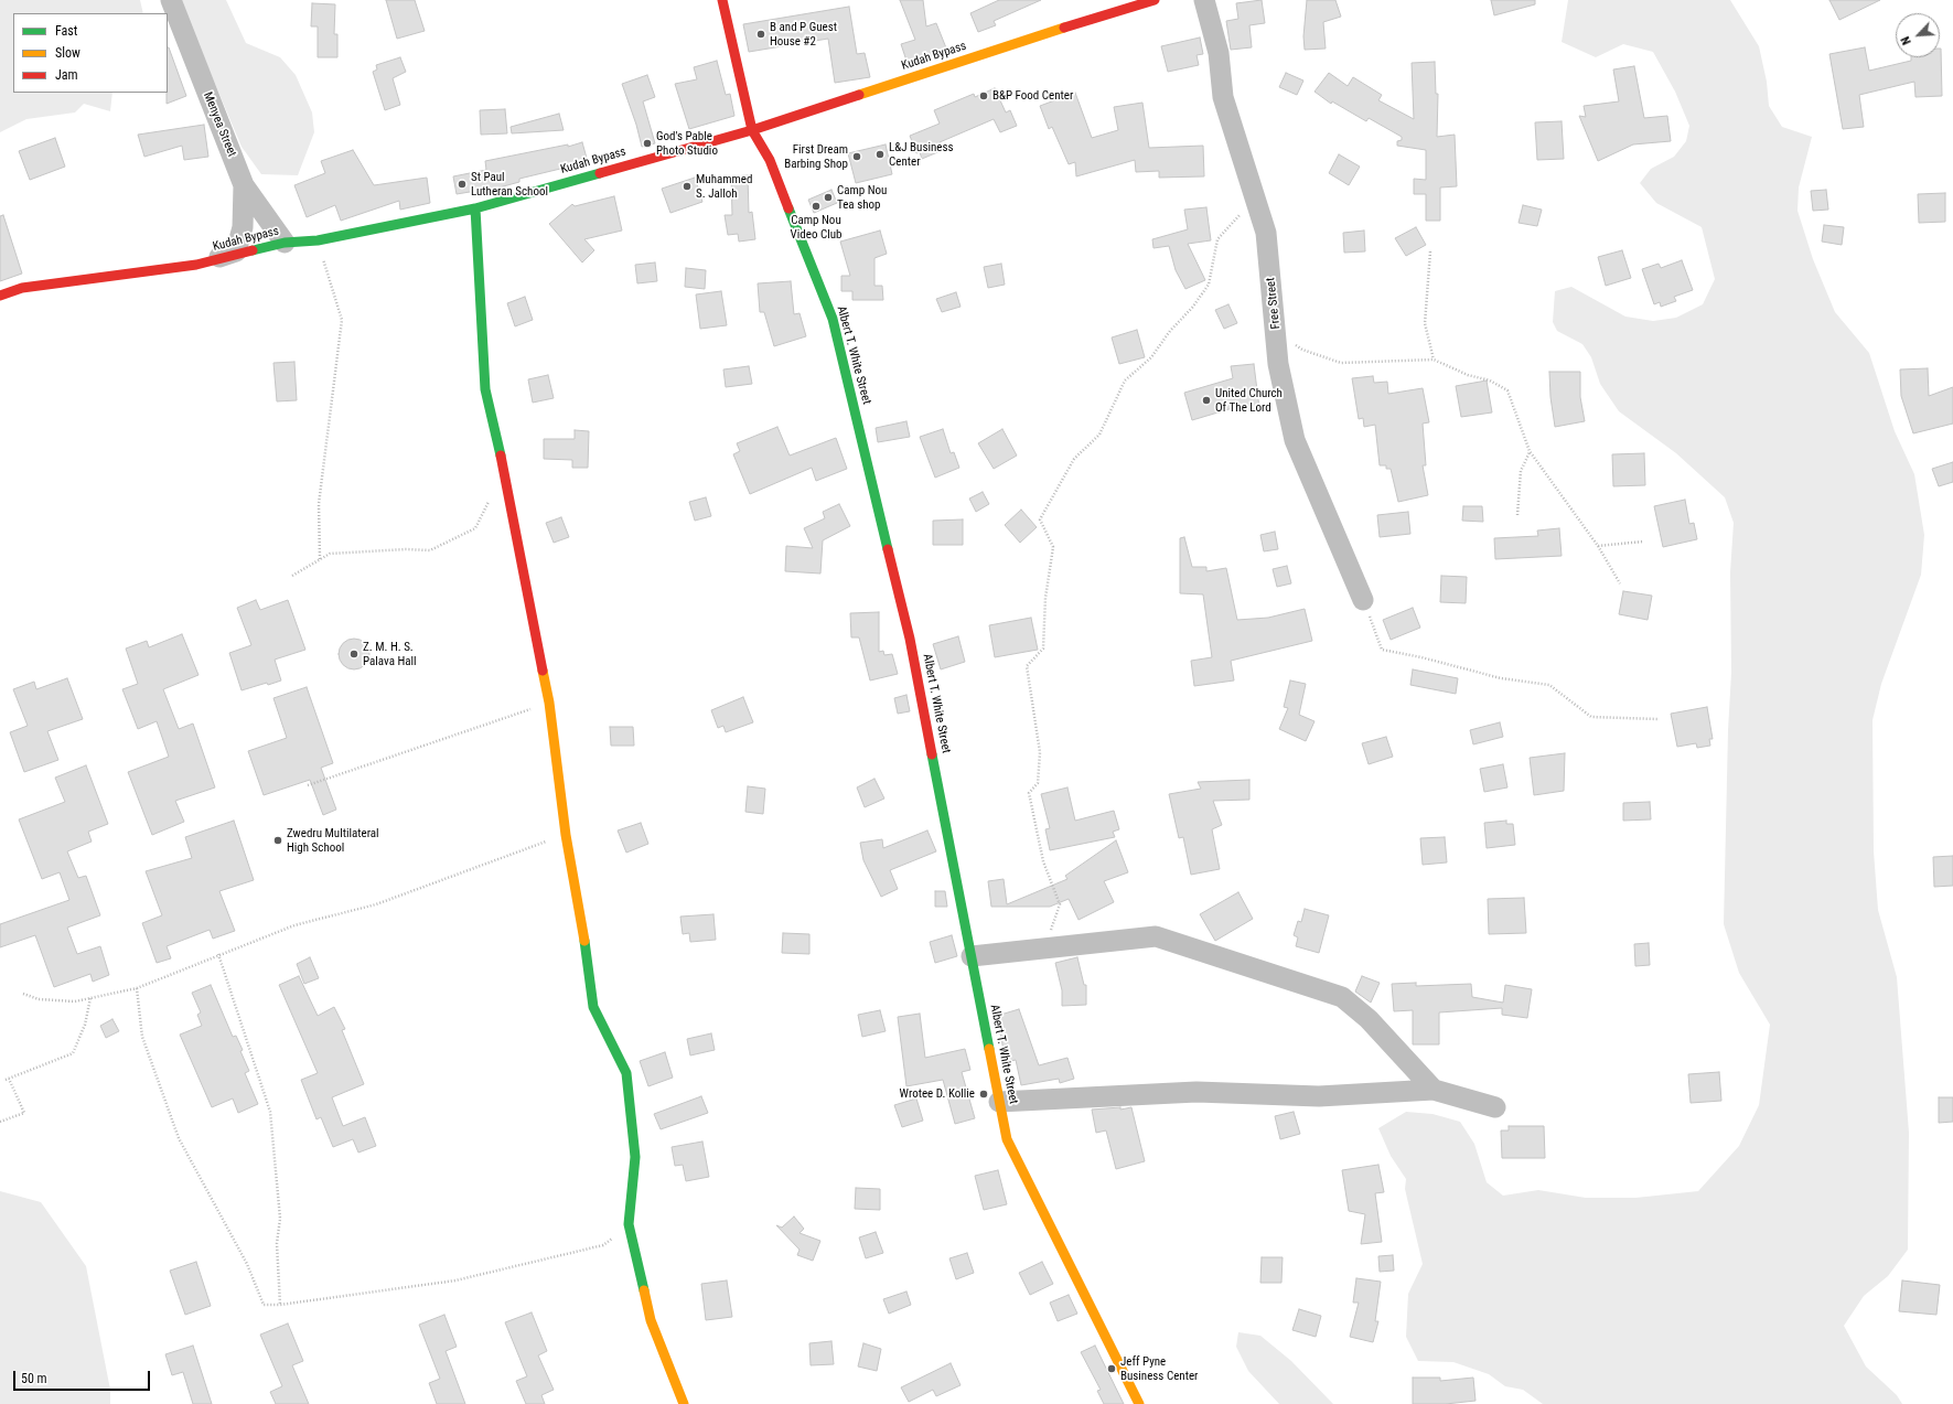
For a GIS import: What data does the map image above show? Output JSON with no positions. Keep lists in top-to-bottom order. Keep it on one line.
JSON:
{"streets":{"street":["Kudah Bypass","Menyea Street","Free Street","Albert T. White Street"]},"crossings":[["Kudah Bypass","Menyea Street"],["Kudah Bypass","Albert T. White Street"]],"places":["B and P Guest House #2","B&P Food Center","God's Pable Photo Studio","L&J Business Center","First Dream Barbing Shop","St Paul Lutheran School","Muhammed S. Jalloh","Camp Nou Tea shop","Camp Nou Video Club","United Church Of The Lord","Z. M. H. S. Palava Hall","Zwedru Multilateral High School","Wrotee D. Kollie","Jeff Pyne Business Center"],"legend":["Fast","Slow","Jam"],"scale_bar":"50 m","north":"bottom left"}
